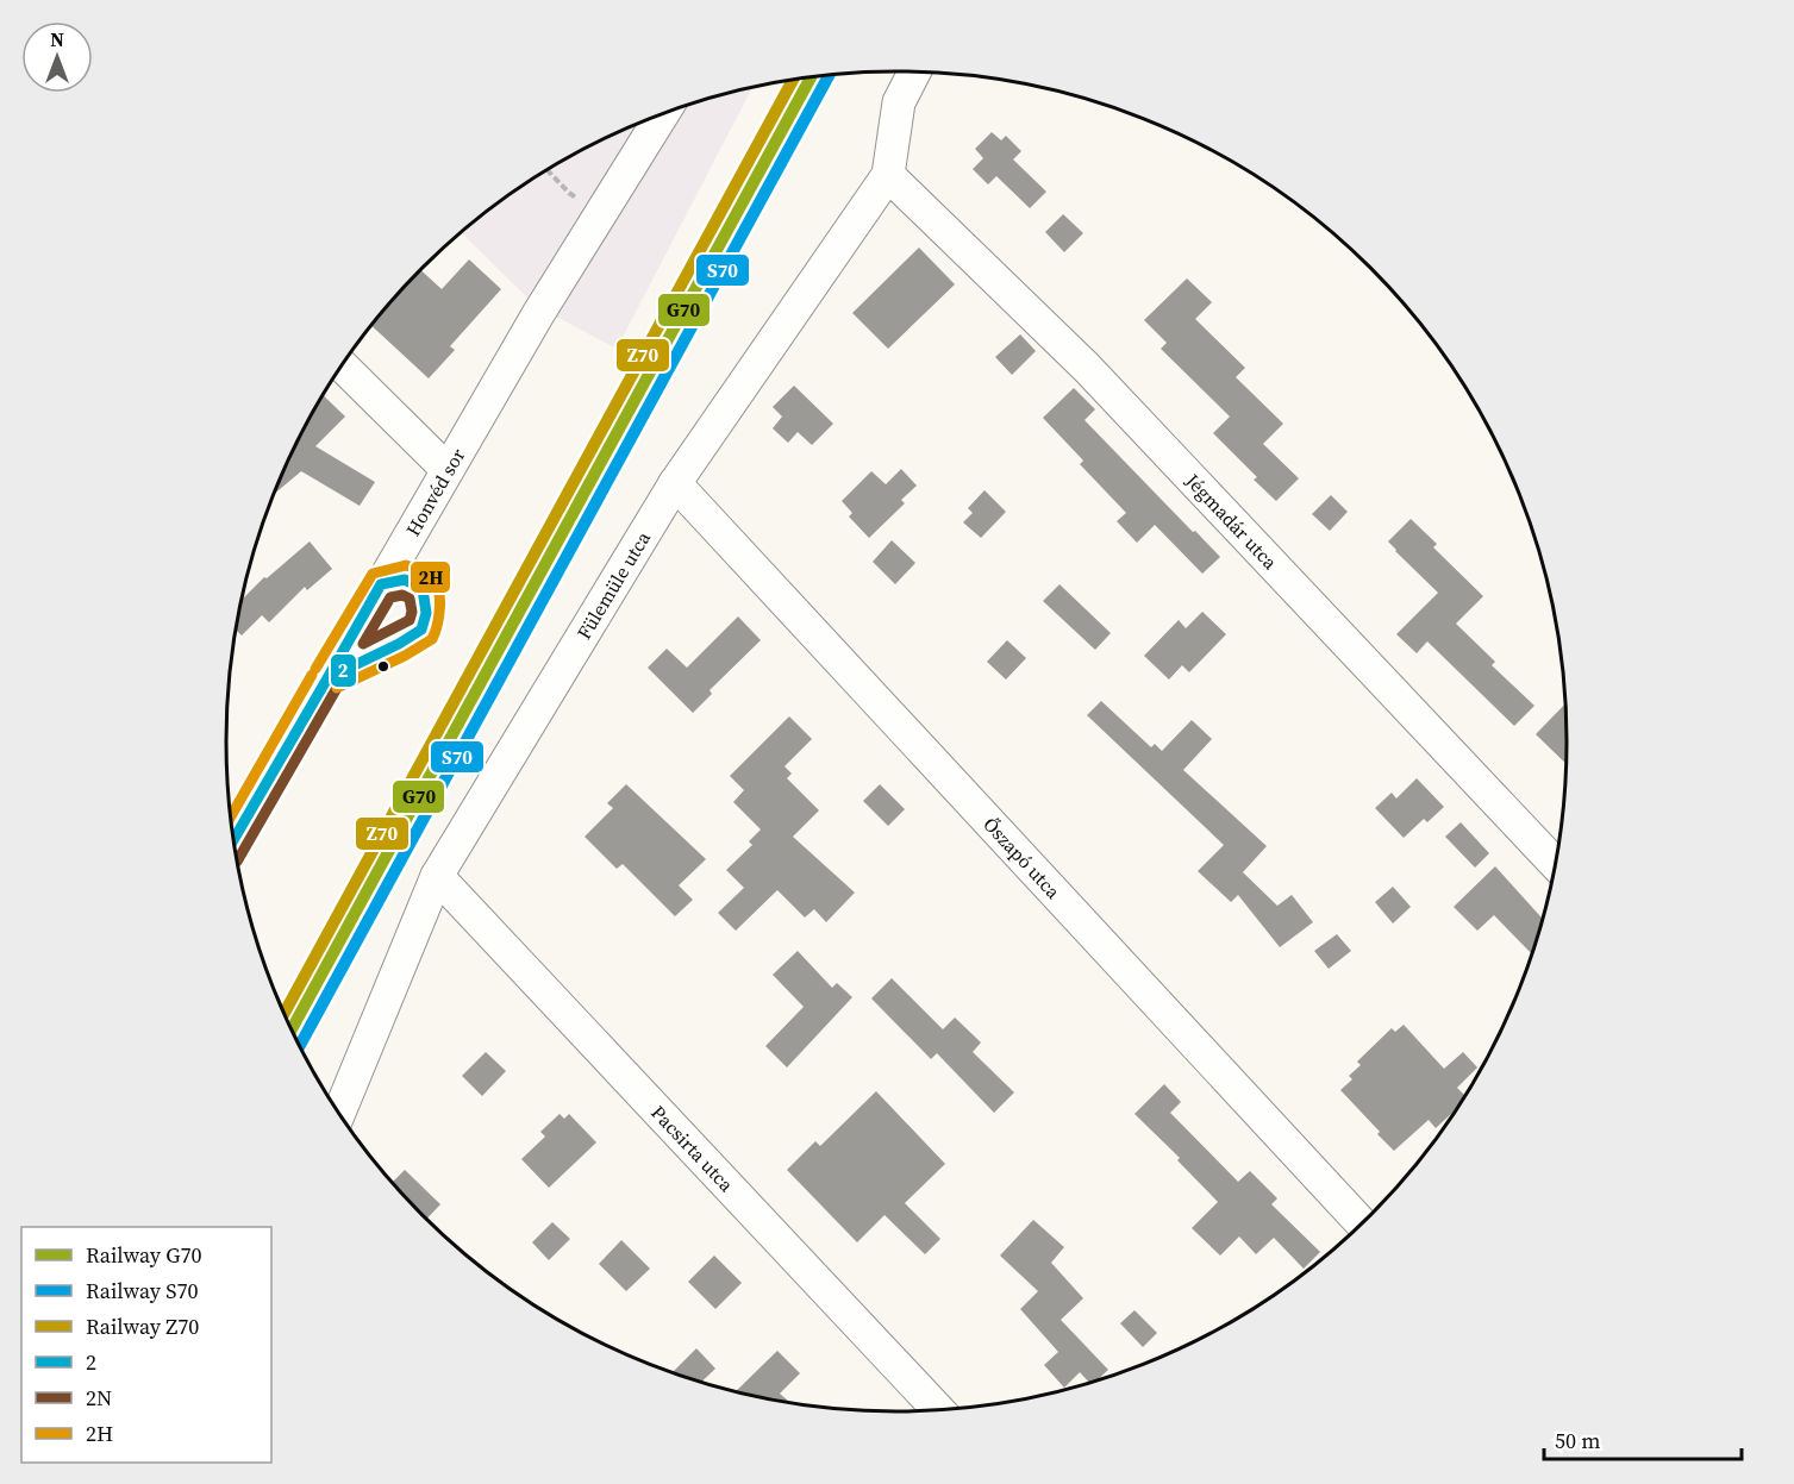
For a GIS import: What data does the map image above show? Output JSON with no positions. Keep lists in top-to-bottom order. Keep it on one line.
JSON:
{"streets":{"street":["Honvéd sor","Jégmadár utca","Fülemüle utca","Őszapó utca","Pacsirta utca"]},"crossings":[["Jégmadár utca","Fülemüle utca"],["Fülemüle utca","Őszapó utca"],["Fülemüle utca","Pacsirta utca"]],"lines":["rail line S70","rail line G70","rail line Z70","transit line 2H","transit line 2","transit line 2N"],"legend":["Railway G70","Railway S70","Railway Z70","2","2N","2H"],"scale_bar":"50 m","north":"top"}
